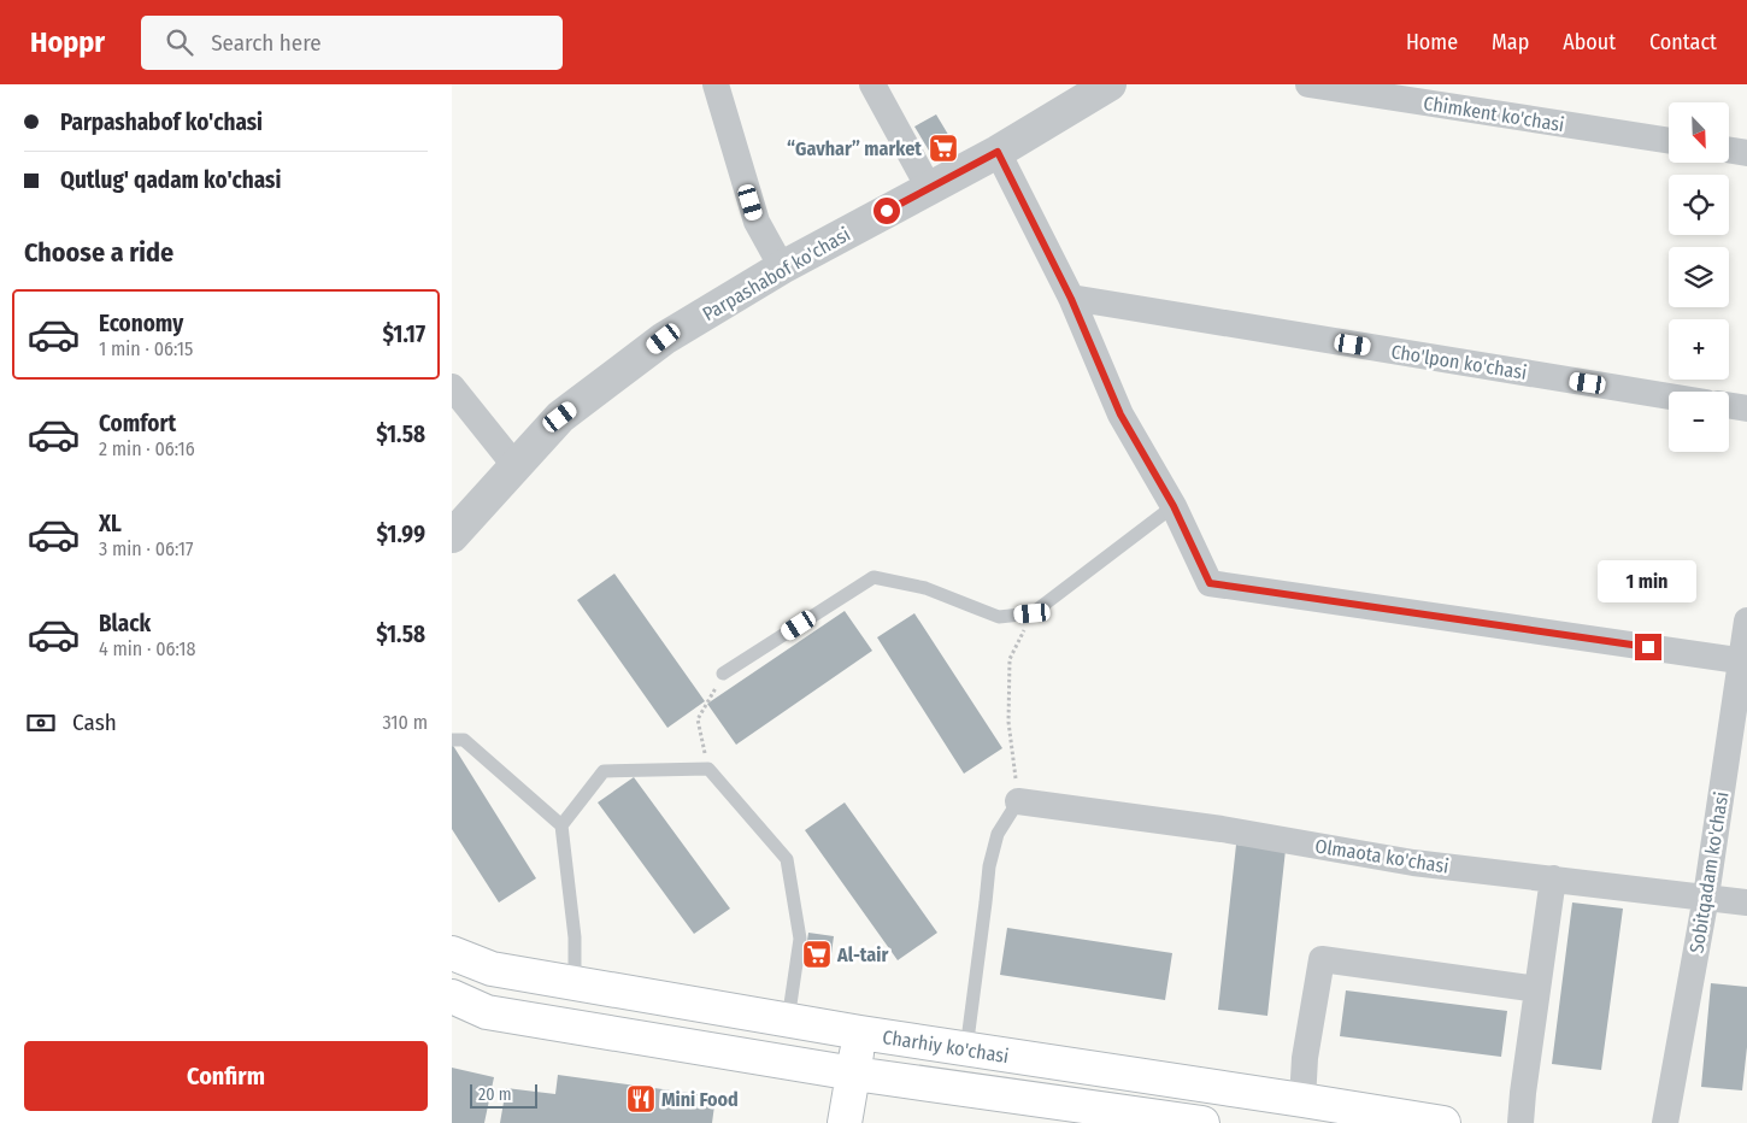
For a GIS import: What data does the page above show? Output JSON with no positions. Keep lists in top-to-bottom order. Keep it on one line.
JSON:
{"streets":{"main road":["Charhiy ko'chasi"],"street":["Chimkent ko'chasi","Parpashabof ko'chasi","Cho'lpon ko'chasi","Olmaota ko'chasi","Sobitqadam ko'chasi"]},"crossings":[["Olmaota ko'chasi","Sobitqadam ko'chasi"]],"places":{"supermarket":["“Gavhar” market","Al-tair"],"restaurant":["Mini Food"]},"scale_bar":"20 m","north":"bottom right","page":{"header":"Hoppr","search":"Search here","nav":["Home","Map","About","Contact"],"banner":["Parpashabof ko'chasi","Qutlug' qadam ko'chasi"],"map_buttons":["+","−"],"heading":"Choose a ride","list":[{"name":"Economy","note":"1 min · 06:15","value":"$1.17"},{"name":"Comfort","note":"2 min · 06:16","value":"$1.58"},{"name":"XL","note":"3 min · 06:17","value":"$1.99"},{"name":"Black","note":"4 min · 06:18","value":"$1.58"}],"bubble":"1 min","pay":["Cash","310 m"],"buttons":"Confirm","scale":"20 m"}}
